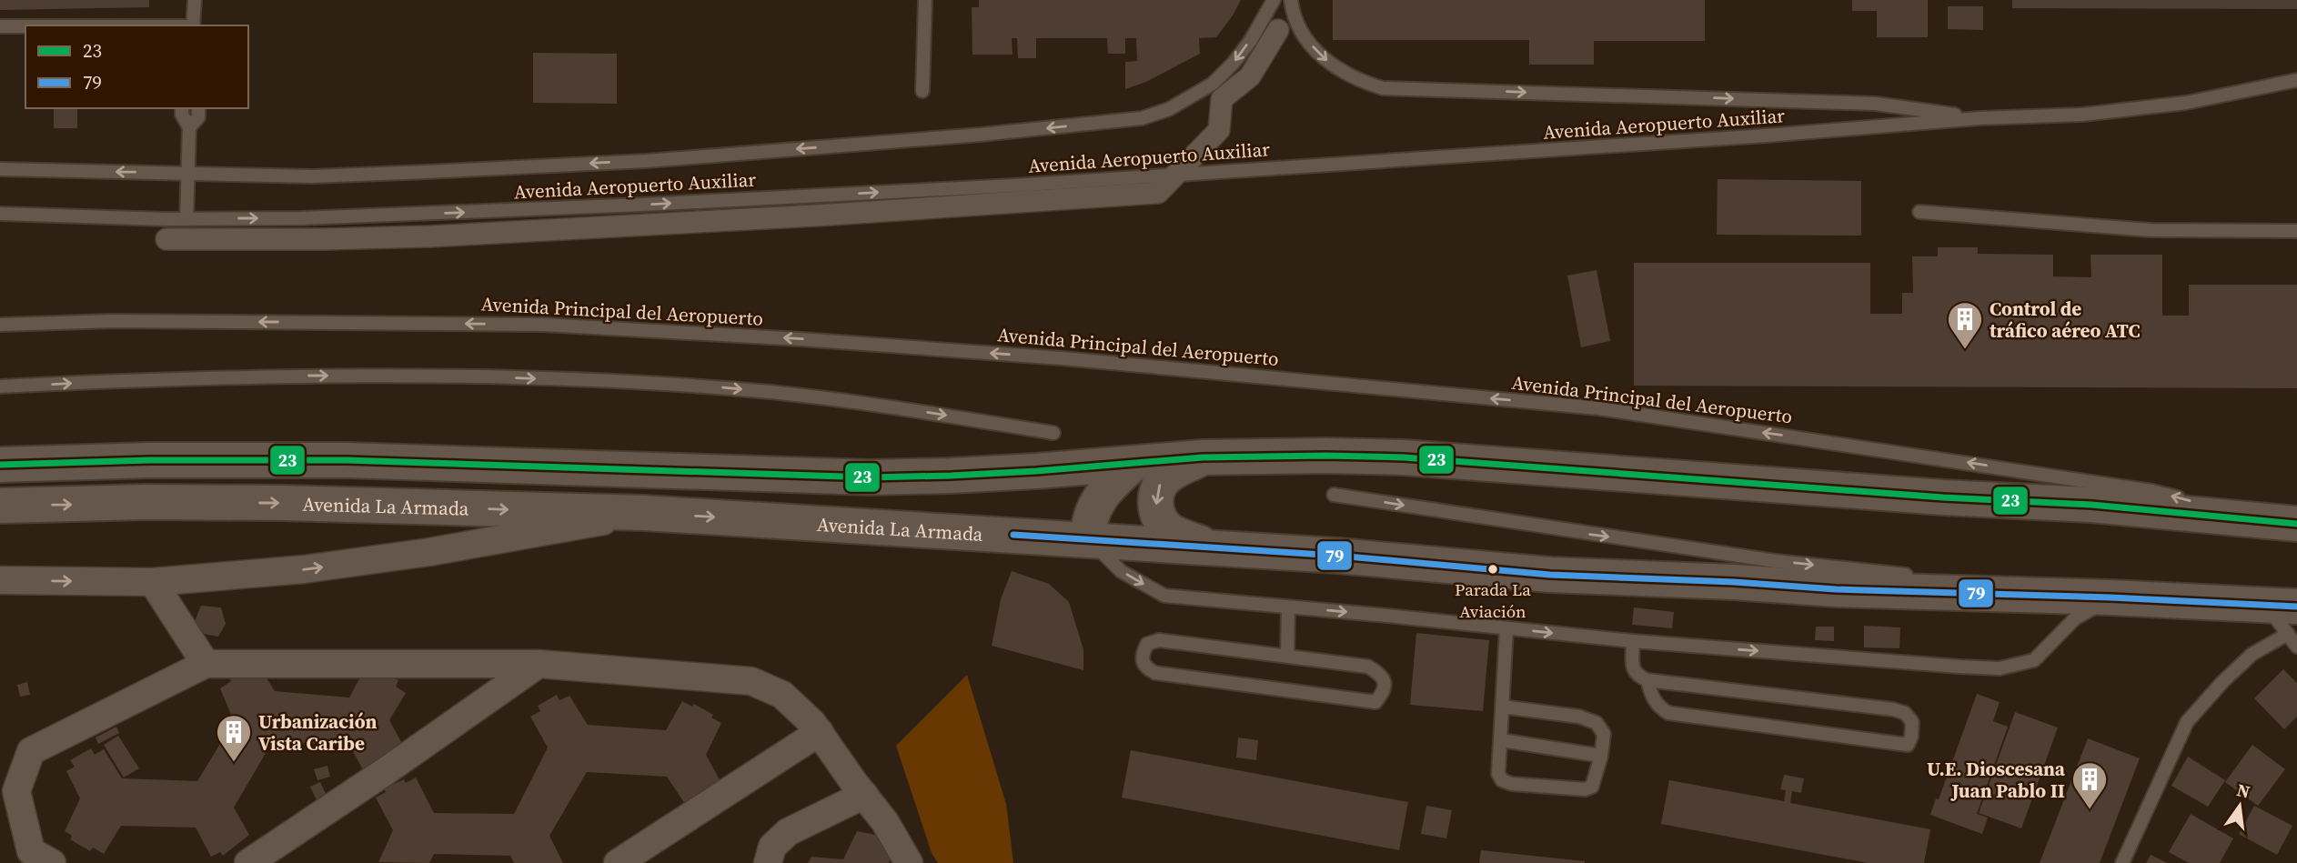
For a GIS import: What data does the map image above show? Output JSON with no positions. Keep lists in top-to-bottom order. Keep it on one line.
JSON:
{"streets":{"main road":["Avenida La Armada"],"lane":["Avenida Aeropuerto Auxiliar","Avenida Principal del Aeropuerto"]},"places":{"building":["Control de tráfico aéreo ATC","Urbanización Vista Caribe","U.E. Dioscesana Juan Pablo II"],"other":["Parada La Aviación"]},"lines":["transit line 23","transit line 79"],"legend":["23","79"],"north":"top"}
